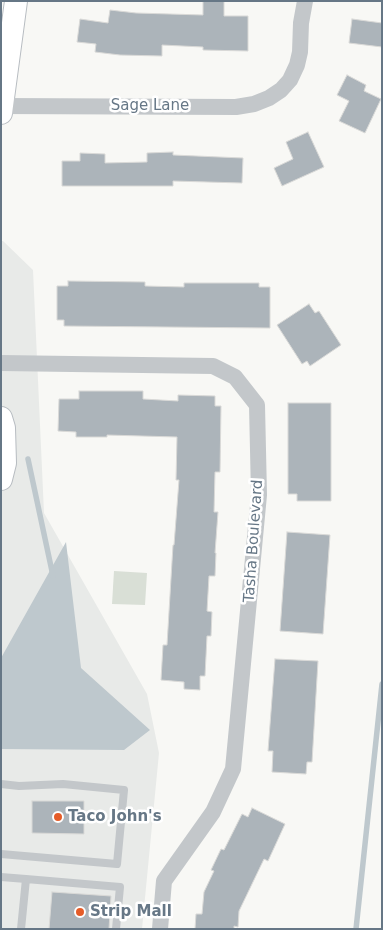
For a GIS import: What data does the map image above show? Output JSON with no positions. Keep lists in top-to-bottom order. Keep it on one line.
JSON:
{"streets":{"street":["Sage Lane","Tasha Boulevard"]},"places":["Taco John's","Strip Mall"]}
